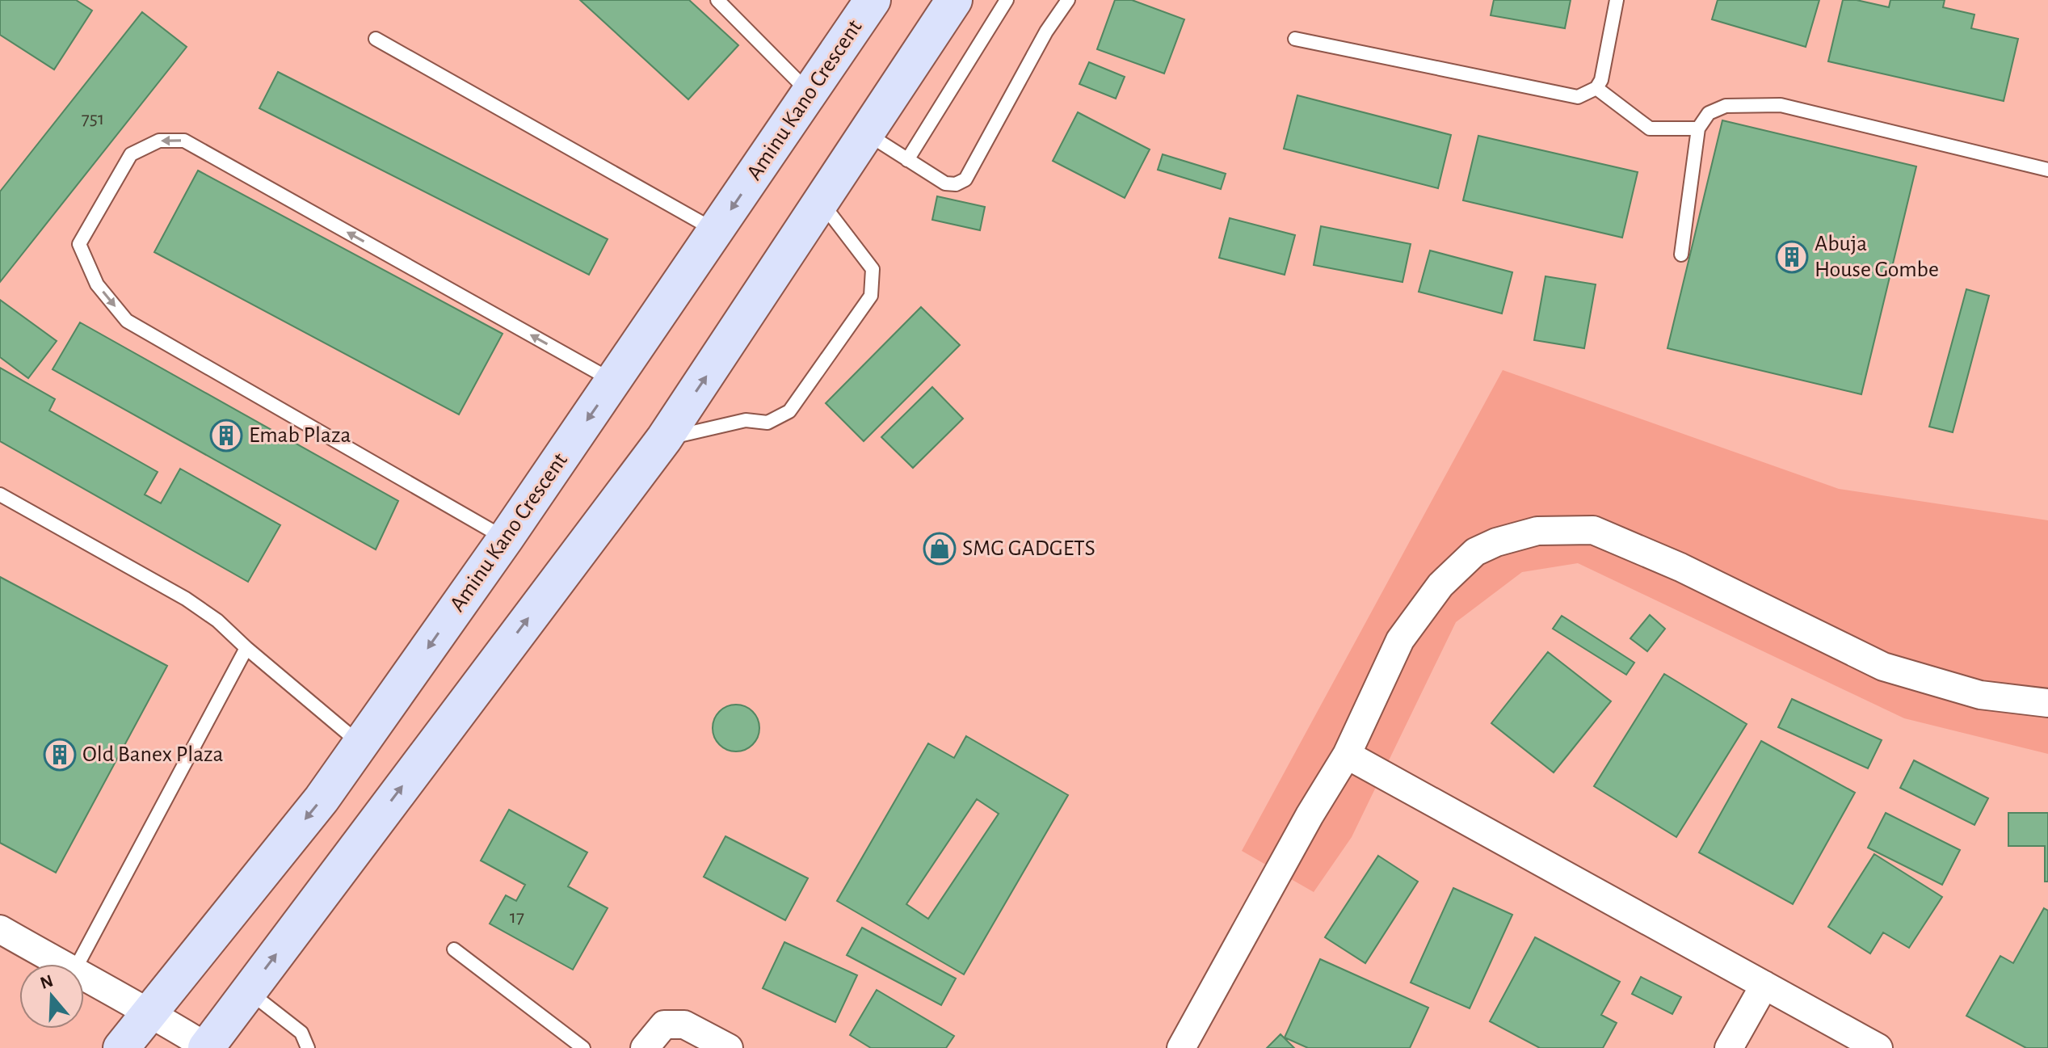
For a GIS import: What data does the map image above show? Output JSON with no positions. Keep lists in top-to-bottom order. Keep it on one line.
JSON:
{"streets":{"main road":["Aminu Kano Crescent"]},"places":{"building":["Abuja House Gombe","Emab Plaza","Old Banex Plaza"],"shop":["SMG GADGETS"]},"house_numbers":["751","17"],"north":"top"}
